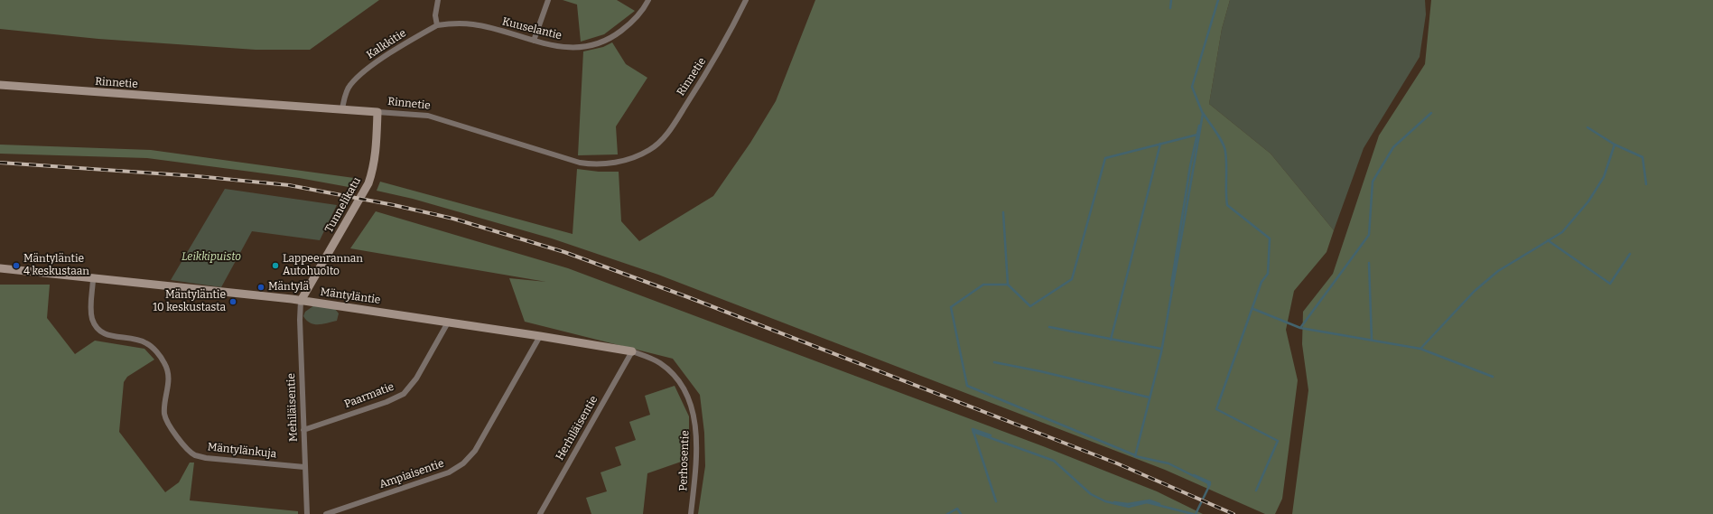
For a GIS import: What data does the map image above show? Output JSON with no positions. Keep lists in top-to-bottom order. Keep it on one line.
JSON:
{"streets":{"street":["Kuuselantie","Kalkkitie","Rinnetie","Tunnelikatu","Mäntyläntie","Paarmatie","Mehiläisentie","Herhiläisentie","Mäntylänkuja","Perhosentie","Ampiaisentie"]},"crossings":[["Kuuselantie","Kalkkitie"],["Kalkkitie","Rinnetie"],["Rinnetie","Tunnelikatu"],["Tunnelikatu","Mäntyläntie"],["Tunnelikatu","Mehiläisentie"],["Mäntyläntie","Paarmatie"],["Mäntyläntie","Mehiläisentie"],["Mäntyläntie","Herhiläisentie"],["Mäntyläntie","Mäntylänkuja"],["Mäntyläntie","Perhosentie"],["Mäntyläntie","Ampiaisentie"],["Paarmatie","Mehiläisentie"],["Mehiläisentie","Mäntylänkuja"],["Herhiläisentie","Perhosentie"]],"parks":["Leikkipuisto"],"places":["Mäntyläntie 4 keskustaan","Lappeenrannan Autohuolto","Mäntylä","Mäntyläntie 10 keskustasta"]}
